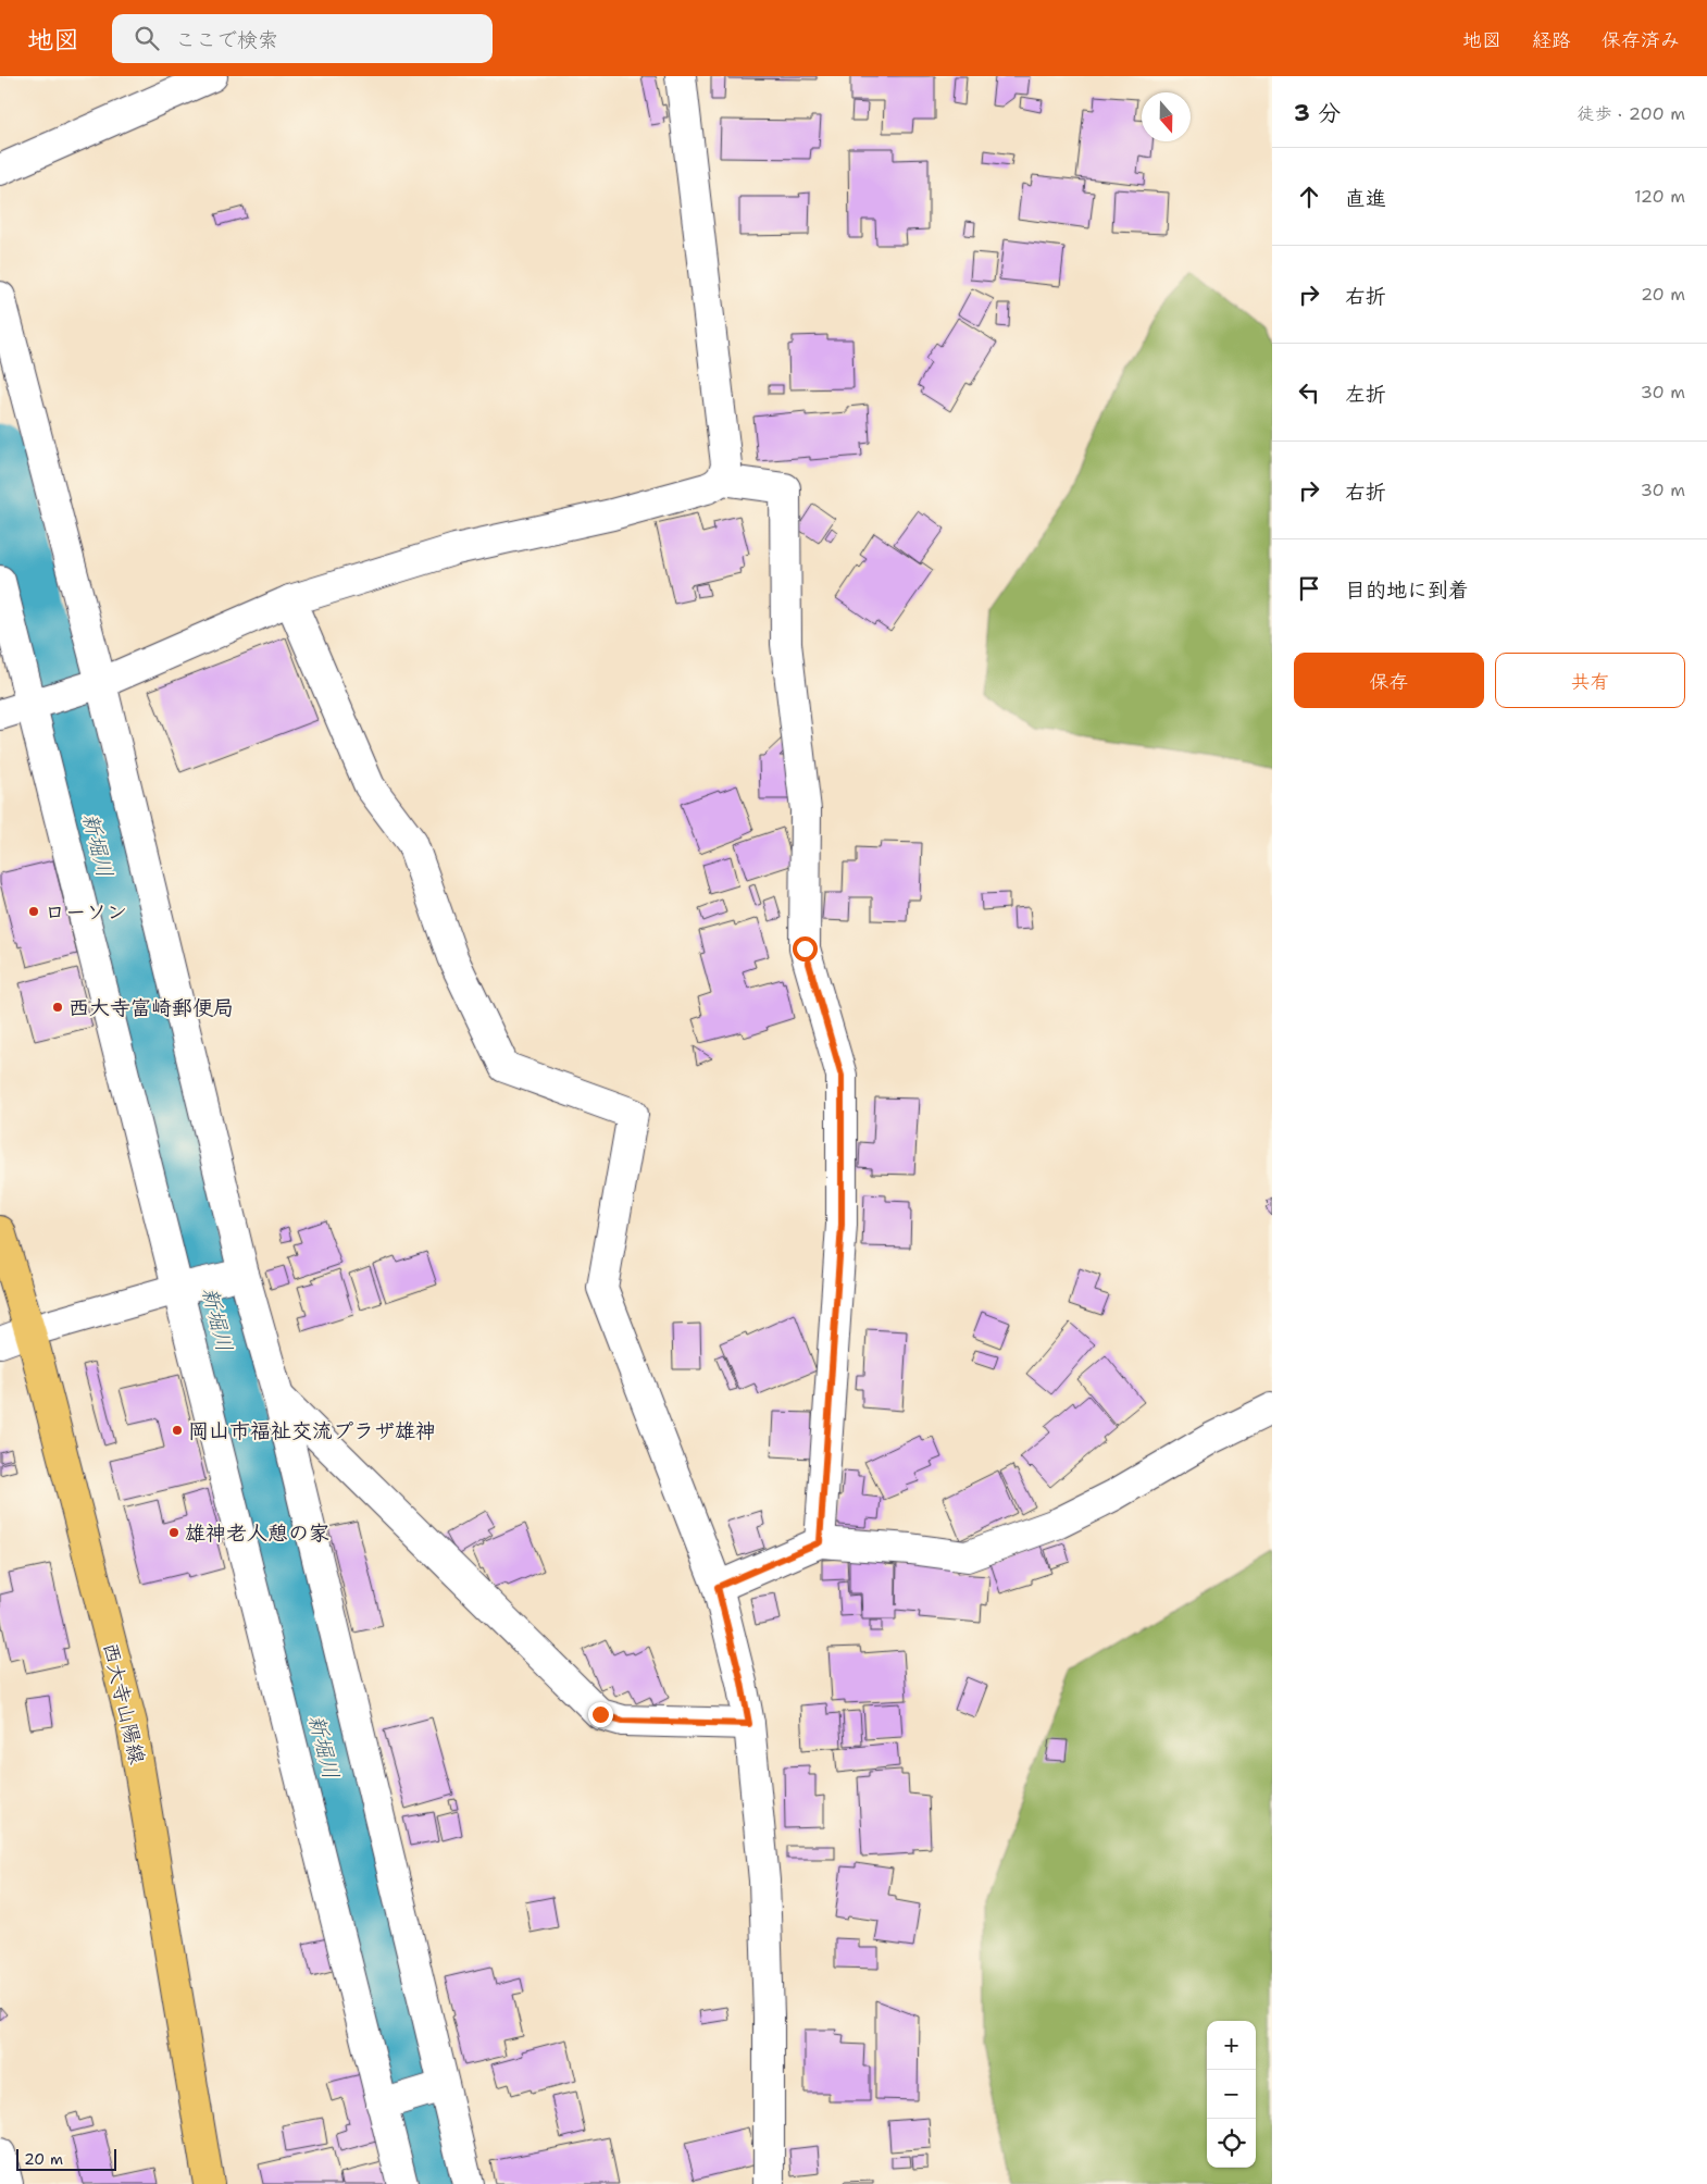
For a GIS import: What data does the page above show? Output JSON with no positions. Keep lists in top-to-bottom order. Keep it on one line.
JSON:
{"streets":{"main road":["西大寺山陽線"]},"water":["新堀川"],"places":["ローソン","西大寺富崎郵便局","岡山市福祉交流プラザ雄神","雄神老人憩の家"],"scale_bar":"20 m","north":"bottom","page":{"header":"地図","search":"ここで検索","nav":["地図","経路","保存済み"],"heading":["3 分","徒歩 · 200 m"],"list":[["直進","120 m"],["右折","20 m"],["左折","30 m"],["右折","30 m"],"目的地に到着"],"buttons":["保存","共有"],"map_buttons":["+","−"],"scale":"20 m"}}
